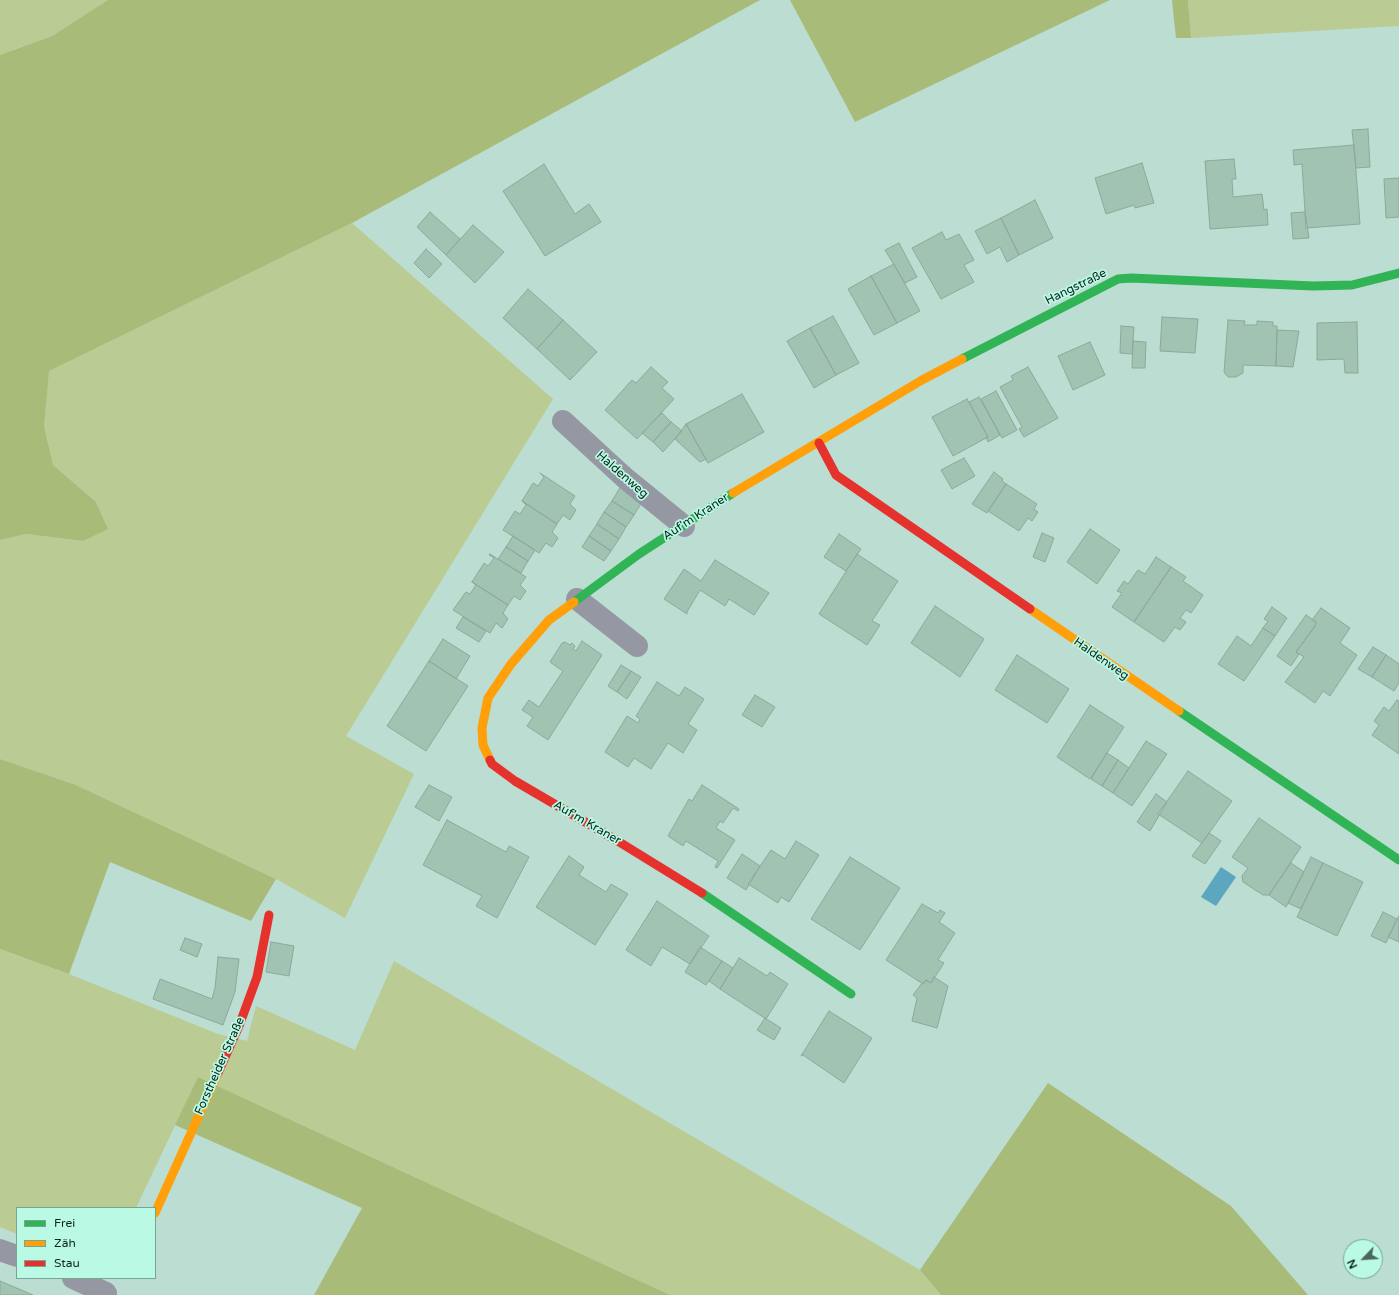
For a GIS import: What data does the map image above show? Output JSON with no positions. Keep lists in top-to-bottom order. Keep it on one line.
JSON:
{"streets":{"street":["Hangstraße","Haldenweg","Auf'm Kraner","Forstheider Straße"]},"crossings":[["Hangstraße","Haldenweg"],["Hangstraße","Auf'm Kraner"],["Haldenweg","Auf'm Kraner"]],"legend":["Frei","Zäh","Stau"],"north":"bottom left"}
